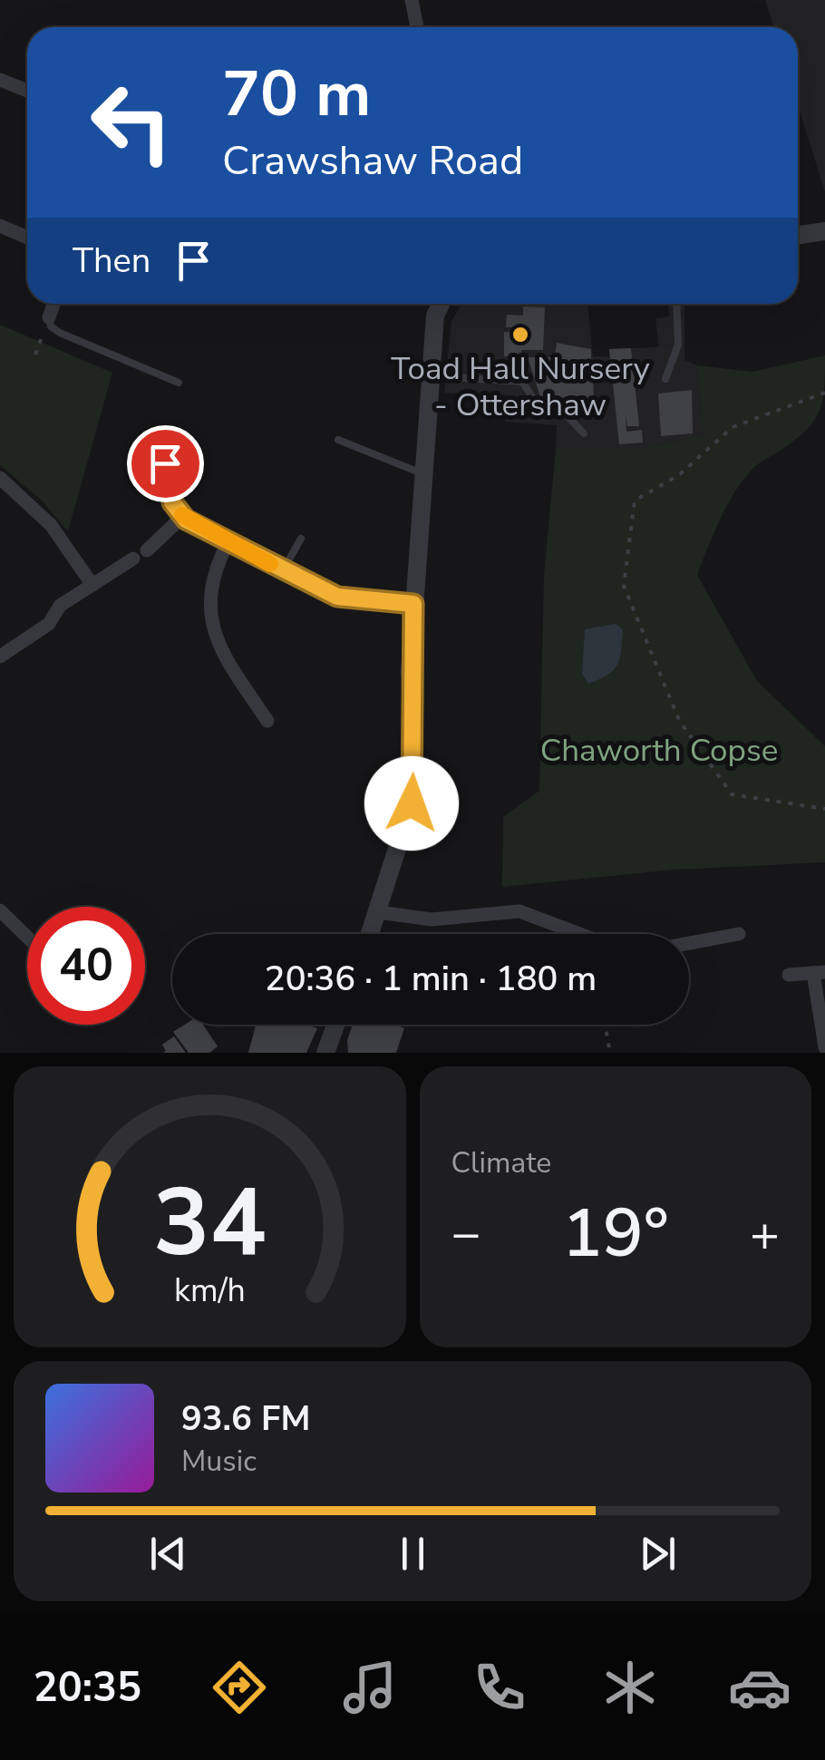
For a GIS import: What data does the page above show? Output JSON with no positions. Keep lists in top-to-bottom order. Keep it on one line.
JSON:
{"parks":["Chaworth Copse"],"places":["Toad Hall Nursery - Ottershaw"],"page":{"turn":["70 m","Crawshaw Road"],"then":"Then","limit":"40","trip":"20:36 · 1 min · 180 m","tile":"Climate","heat":["−","19°","+"],"song":["93.6 FM","Music"],"tabs":"20:35","gauge":["34","km/h"]}}
